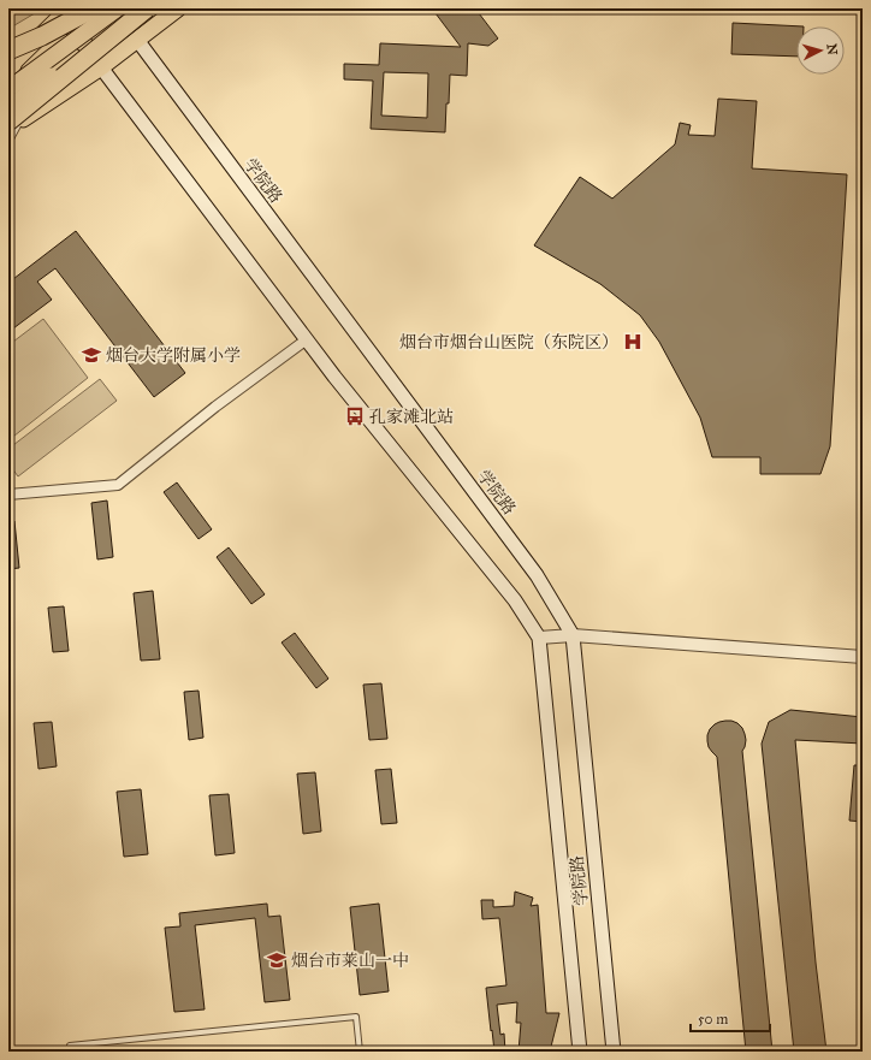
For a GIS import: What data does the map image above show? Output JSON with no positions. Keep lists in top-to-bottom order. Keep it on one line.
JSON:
{"streets":{"main road":["学院路"]},"places":{"hospital":["烟台市烟台山医院（东院区）"],"school or university":["烟台大学附属小学","烟台市莱山一中"],"bus stop":["孔家滩北站"]},"scale_bar":"50 m","north":"right"}
